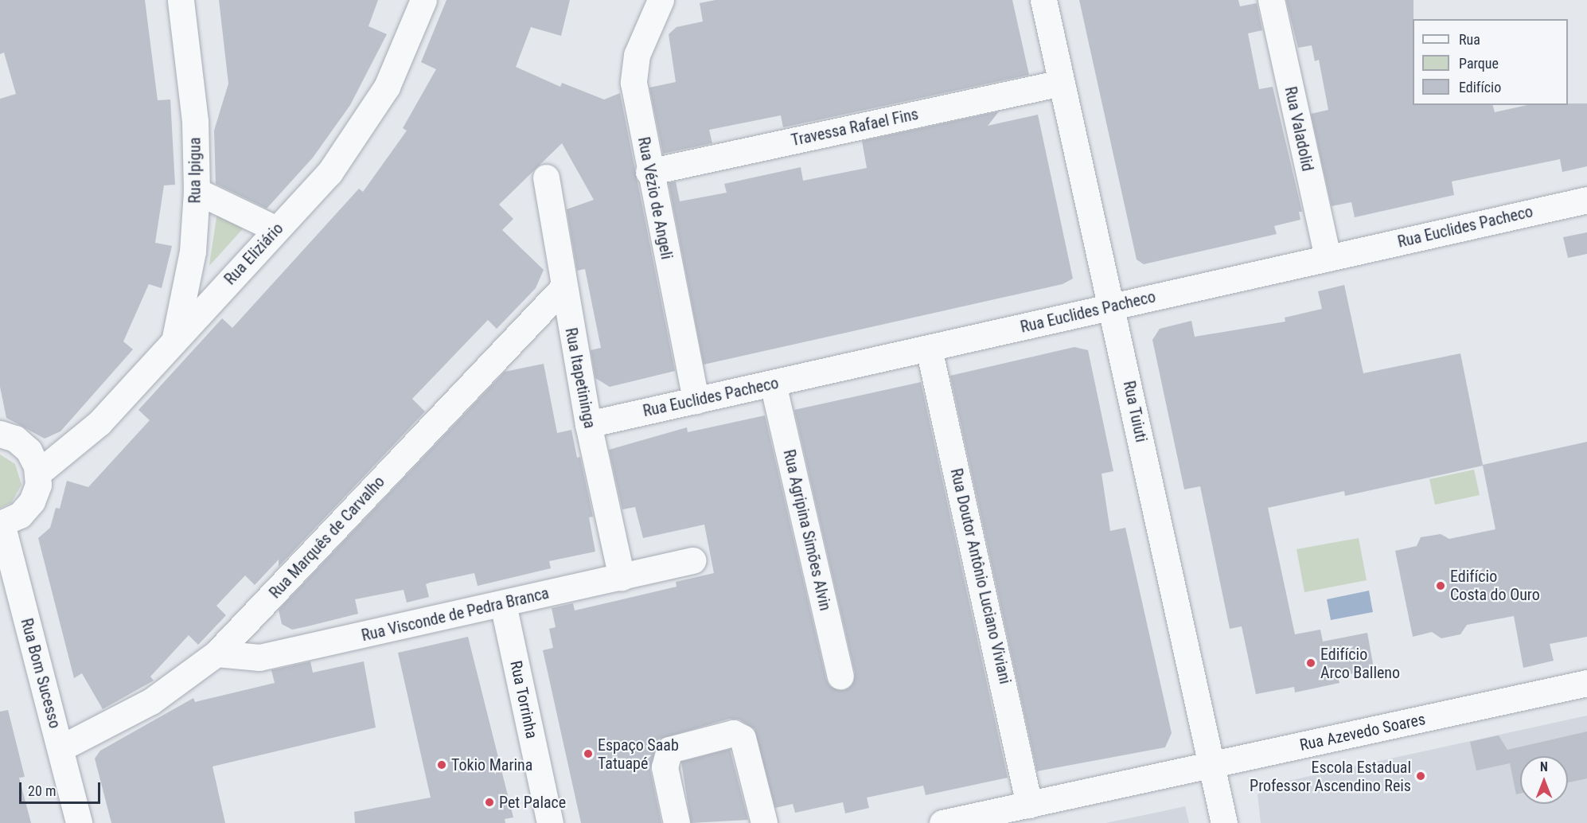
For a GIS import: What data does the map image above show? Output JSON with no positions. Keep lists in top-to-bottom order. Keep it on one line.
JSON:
{"streets":{"street":["Travessa Rafael Fins","Rua Valadolid","Rua Ipigua","Rua Vézio de Angeli","Rua Euclides Pacheco","Rua Eliziário","Rua Itapetininga","Rua Tuiuti","Rua Agripina Simões Alvin","Rua Marquês de Carvalho","Rua Doutor Antônio Luciano Viviani","Rua Visconde de Pedra Branca","Rua Bom Sucesso","Rua Torrinha","Rua Azevedo Soares"]},"crossings":[["Travessa Rafael Fins","Rua Vézio de Angeli"],["Travessa Rafael Fins","Rua Tuiuti"],["Rua Valadolid","Rua Euclides Pacheco"],["Rua Ipigua","Rua Eliziário"],["Rua Vézio de Angeli","Rua Euclides Pacheco"],["Rua Euclides Pacheco","Rua Itapetininga"],["Rua Euclides Pacheco","Rua Tuiuti"],["Rua Euclides Pacheco","Rua Agripina Simões Alvin"],["Rua Euclides Pacheco","Rua Doutor Antônio Luciano Viviani"],["Rua Itapetininga","Rua Marquês de Carvalho"],["Rua Itapetininga","Rua Visconde de Pedra Branca"],["Rua Tuiuti","Rua Azevedo Soares"],["Rua Marquês de Carvalho","Rua Visconde de Pedra Branca"],["Rua Marquês de Carvalho","Rua Bom Sucesso"],["Rua Doutor Antônio Luciano Viviani","Rua Azevedo Soares"],["Rua Visconde de Pedra Branca","Rua Torrinha"]],"places":["Edifício Costa do Ouro","Edifício Arco Balleno","Espaço Saab Tatuapé","Tokio Marina","Escola Estadual Professor Ascendino Reis","Pet Palace"],"legend":["Rua","Parque","Edifício"],"scale_bar":"20 m","north":"top"}
